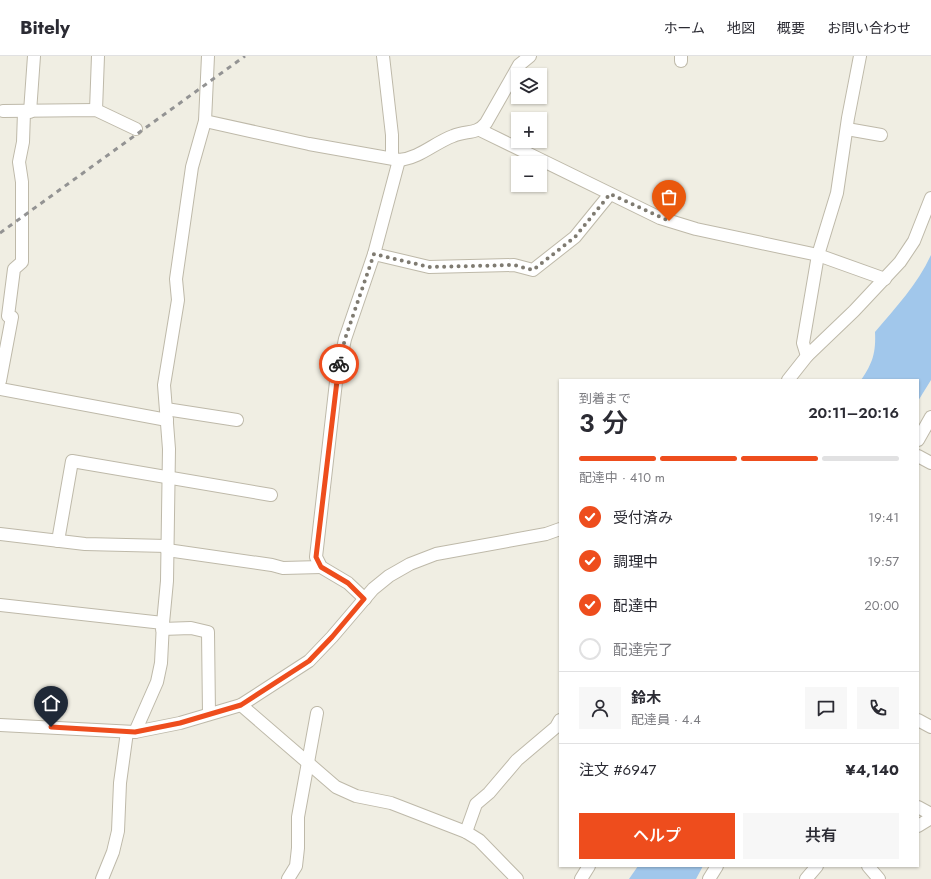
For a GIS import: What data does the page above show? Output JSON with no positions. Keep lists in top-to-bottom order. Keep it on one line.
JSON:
{"page":{"header":"Bitely","nav":["ホーム","地図","概要","お問い合わせ"],"map_buttons":["+","−"],"heading":["3 分","到着まで","20:11–20:16"],"panel":["鈴木","配達員 · 4.4","注文 #6947","¥4,140"],"bar":"配達中 · 410 m","list":[["受付済み","19:41"],["調理中","19:57"],["配達中","20:00"],"配達完了"],"buttons":["ヘルプ","共有"]}}
